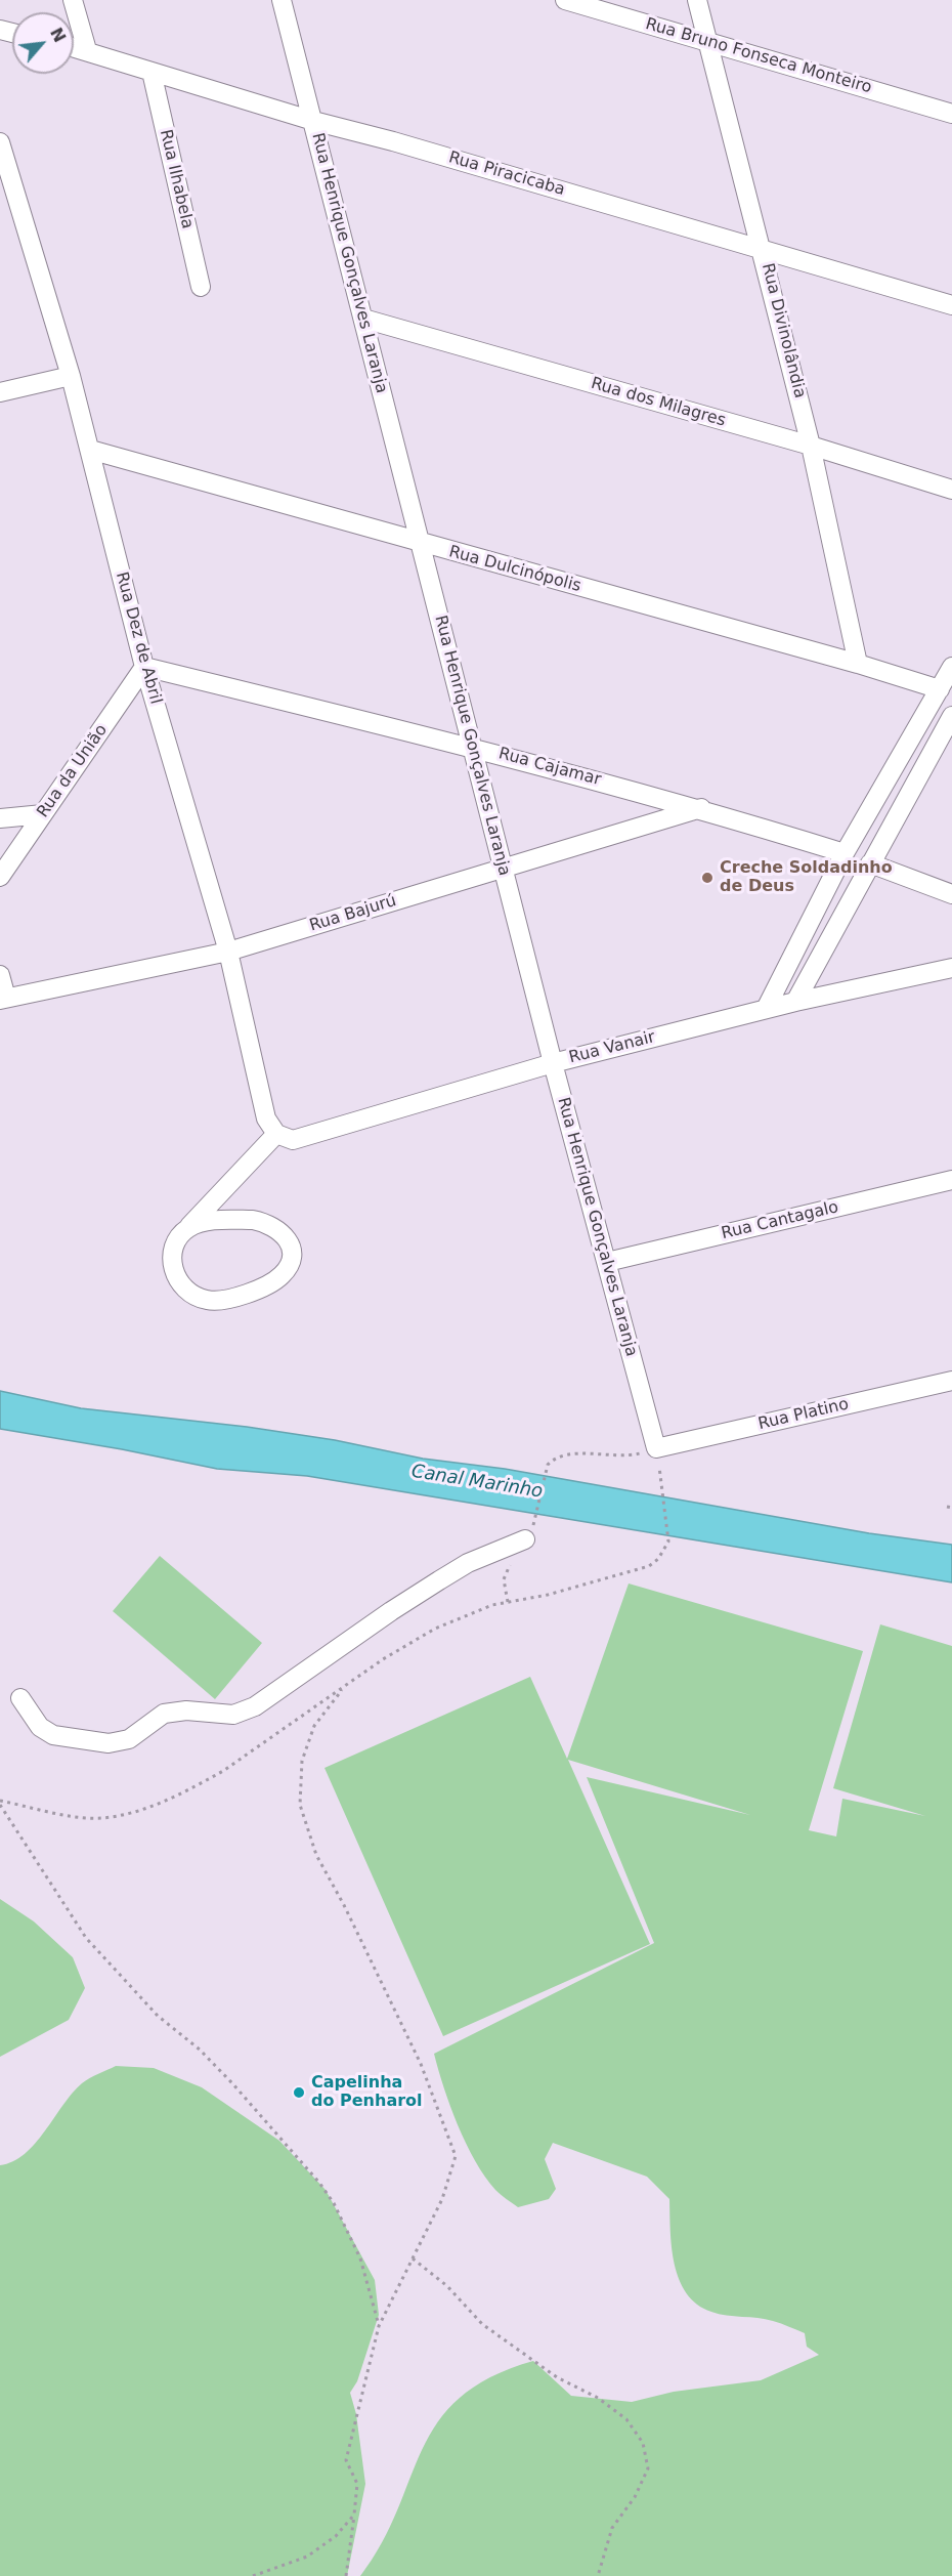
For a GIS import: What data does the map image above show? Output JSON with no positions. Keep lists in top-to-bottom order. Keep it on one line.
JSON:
{"streets":{"street":["Rua Bruno Fonseca Monteiro","Rua Piracicaba","Rua Ilhabela","Rua Henrique Gonçalves Laranja","Rua Divinolândia","Rua dos Milagres","Rua Dulcinópolis","Rua Dez de Abril","Rua Cajamar","Rua da União","Rua Bajurú","Rua Vanair","Rua Cantagalo","Rua Platino"]},"crossings":[["Rua Bruno Fonseca Monteiro","Rua Divinolândia"],["Rua Piracicaba","Rua Ilhabela"],["Rua Piracicaba","Rua Henrique Gonçalves Laranja"],["Rua Piracicaba","Rua Divinolândia"],["Rua Henrique Gonçalves Laranja","Rua dos Milagres"],["Rua Henrique Gonçalves Laranja","Rua Dulcinópolis"],["Rua Henrique Gonçalves Laranja","Rua Cajamar"],["Rua Henrique Gonçalves Laranja","Rua Bajurú"],["Rua Henrique Gonçalves Laranja","Rua Vanair"],["Rua Henrique Gonçalves Laranja","Rua Cantagalo"],["Rua Henrique Gonçalves Laranja","Rua Platino"],["Rua Divinolândia","Rua dos Milagres"],["Rua Divinolândia","Rua Dulcinópolis"],["Rua Dulcinópolis","Rua Dez de Abril"],["Rua Dez de Abril","Rua Cajamar"],["Rua Dez de Abril","Rua da União"],["Rua Dez de Abril","Rua Bajurú"],["Rua Dez de Abril","Rua Vanair"],["Rua Cajamar","Rua da União"],["Rua Cajamar","Rua Bajurú"]],"water":["Canal Marinho"],"places":["Creche Soldadinho de Deus","Capelinha do Penharol"],"north":"top right"}
